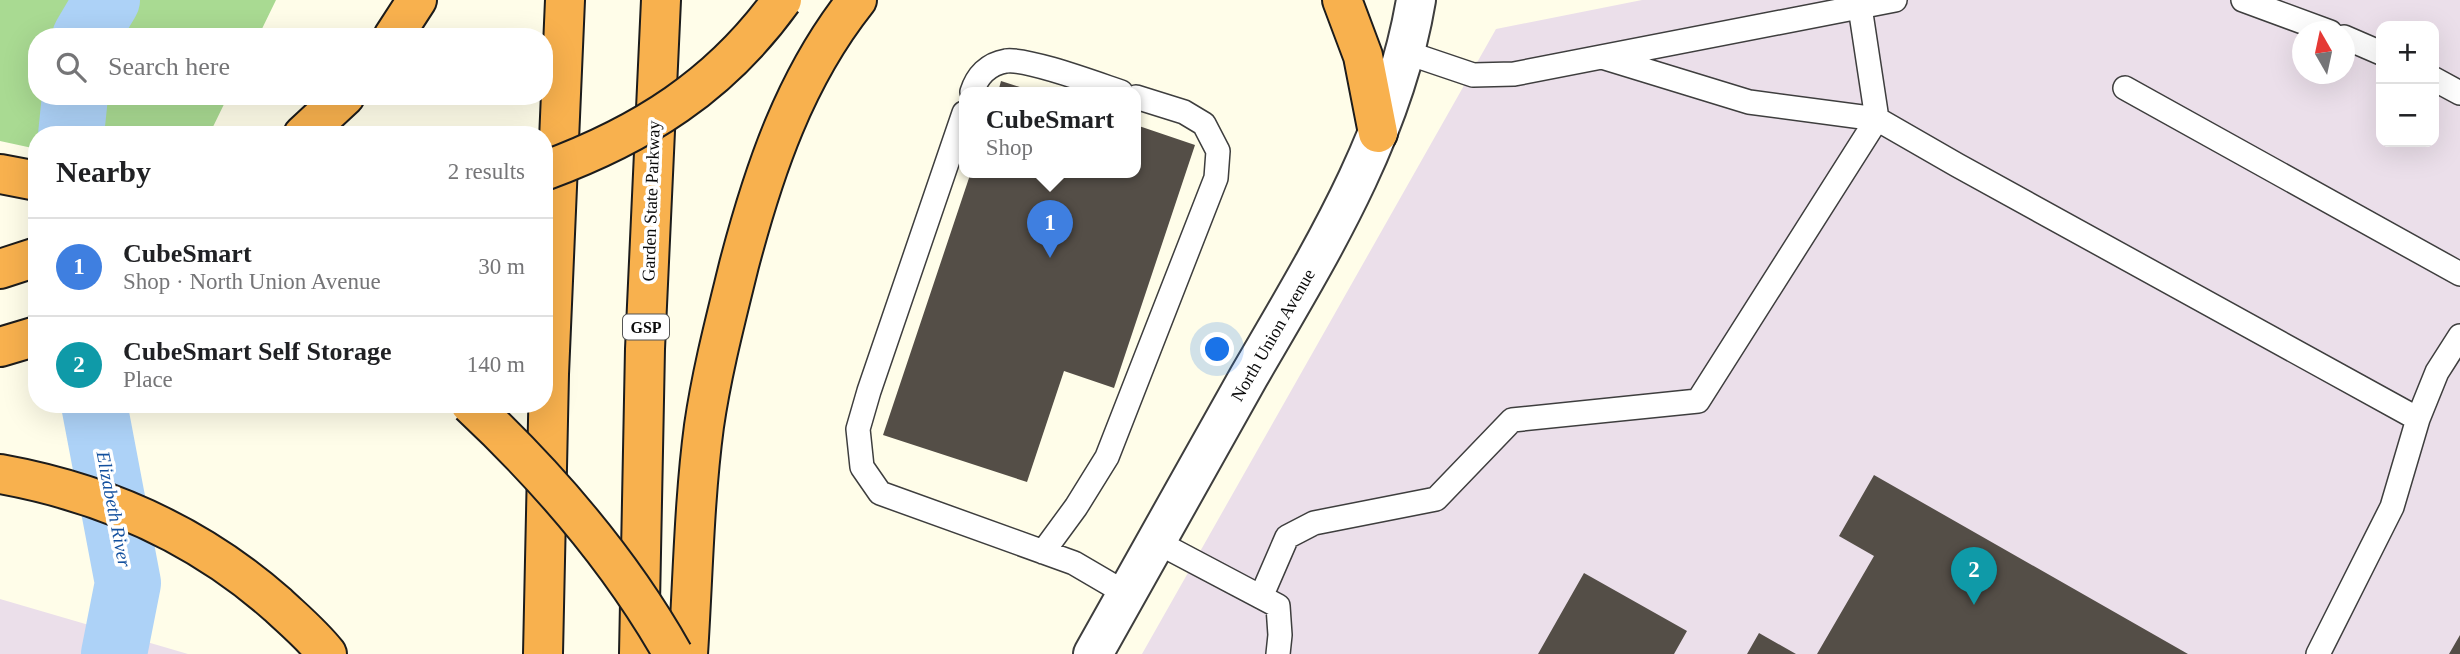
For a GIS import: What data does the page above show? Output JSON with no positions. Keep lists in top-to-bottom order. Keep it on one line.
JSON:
{"streets":{"highway":["Garden State Parkway","GSP"],"street":["North Union Avenue"]},"water":["Elizabeth River"],"north":"top","page":{"map_buttons":["+","−"],"search":"Search here","popup":["CubeSmart","Shop"],"heading":["Nearby","2 results"],"pins":["1","2"],"list":[{"mark":"1","name":"CubeSmart","note":"Shop · North Union Avenue","value":"30 m"},{"mark":"2","name":"CubeSmart Self Storage","note":"Place","value":"140 m"}]}}
